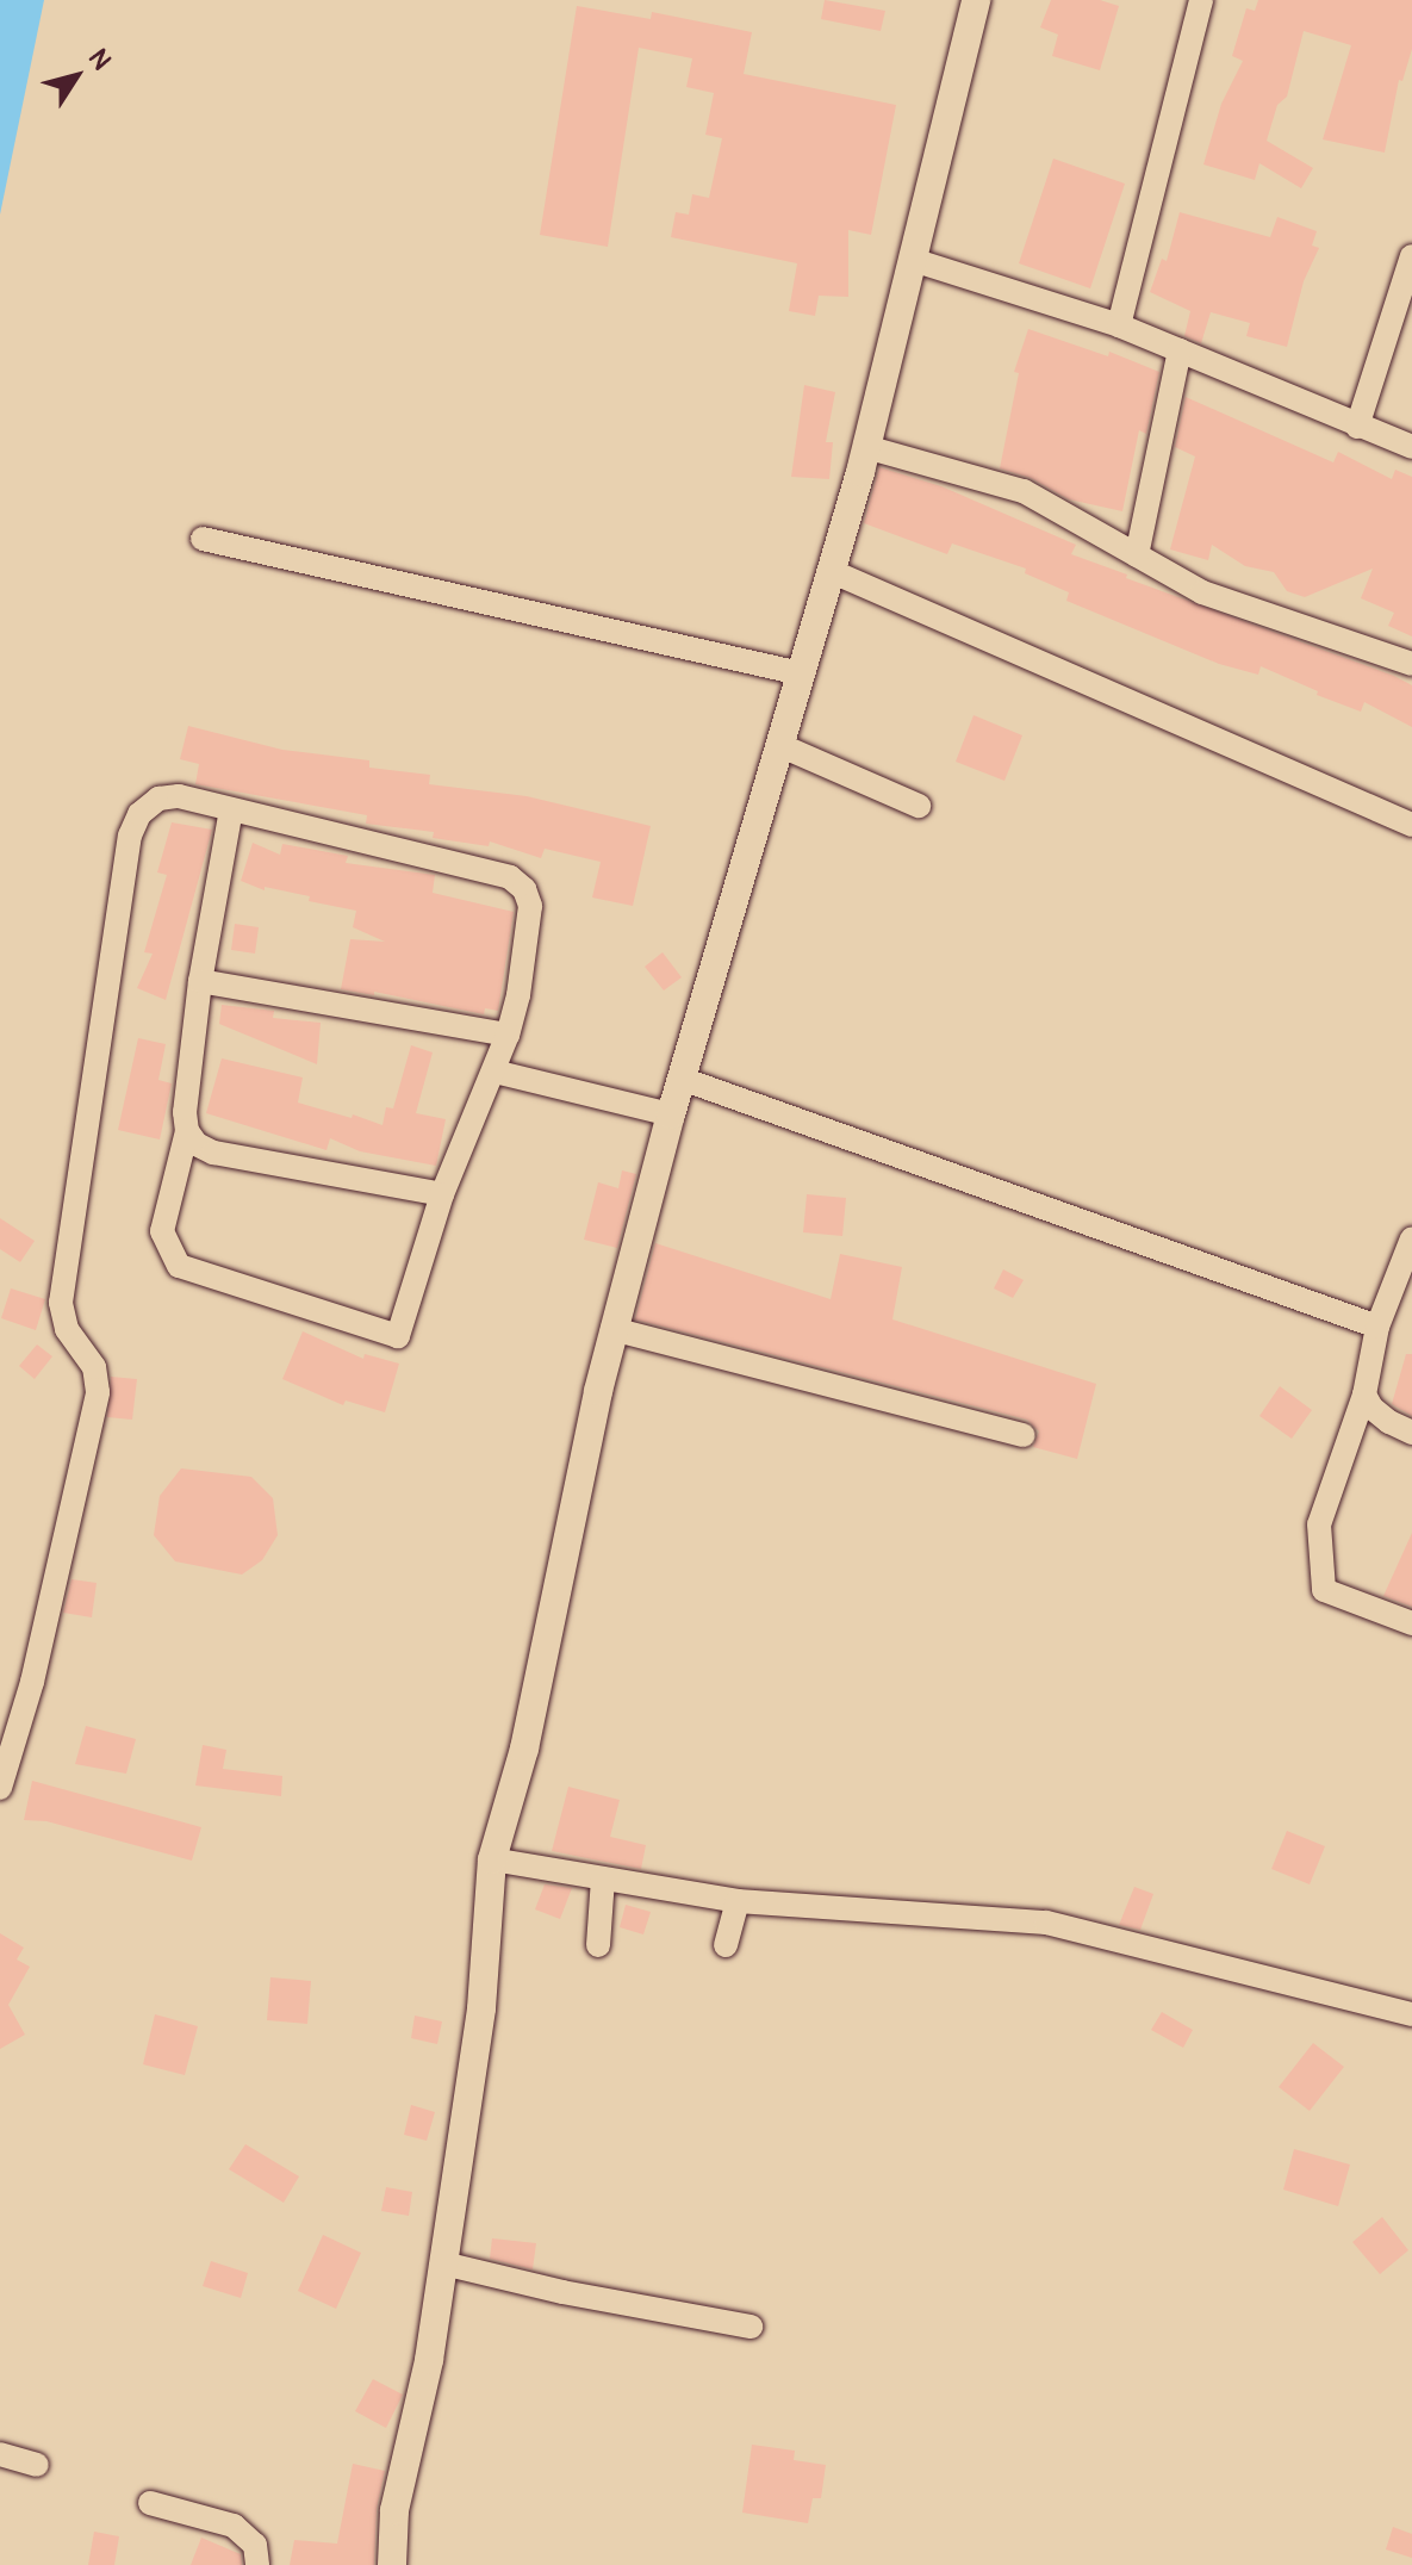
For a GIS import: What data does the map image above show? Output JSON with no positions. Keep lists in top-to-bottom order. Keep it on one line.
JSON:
{"north":"top right"}
